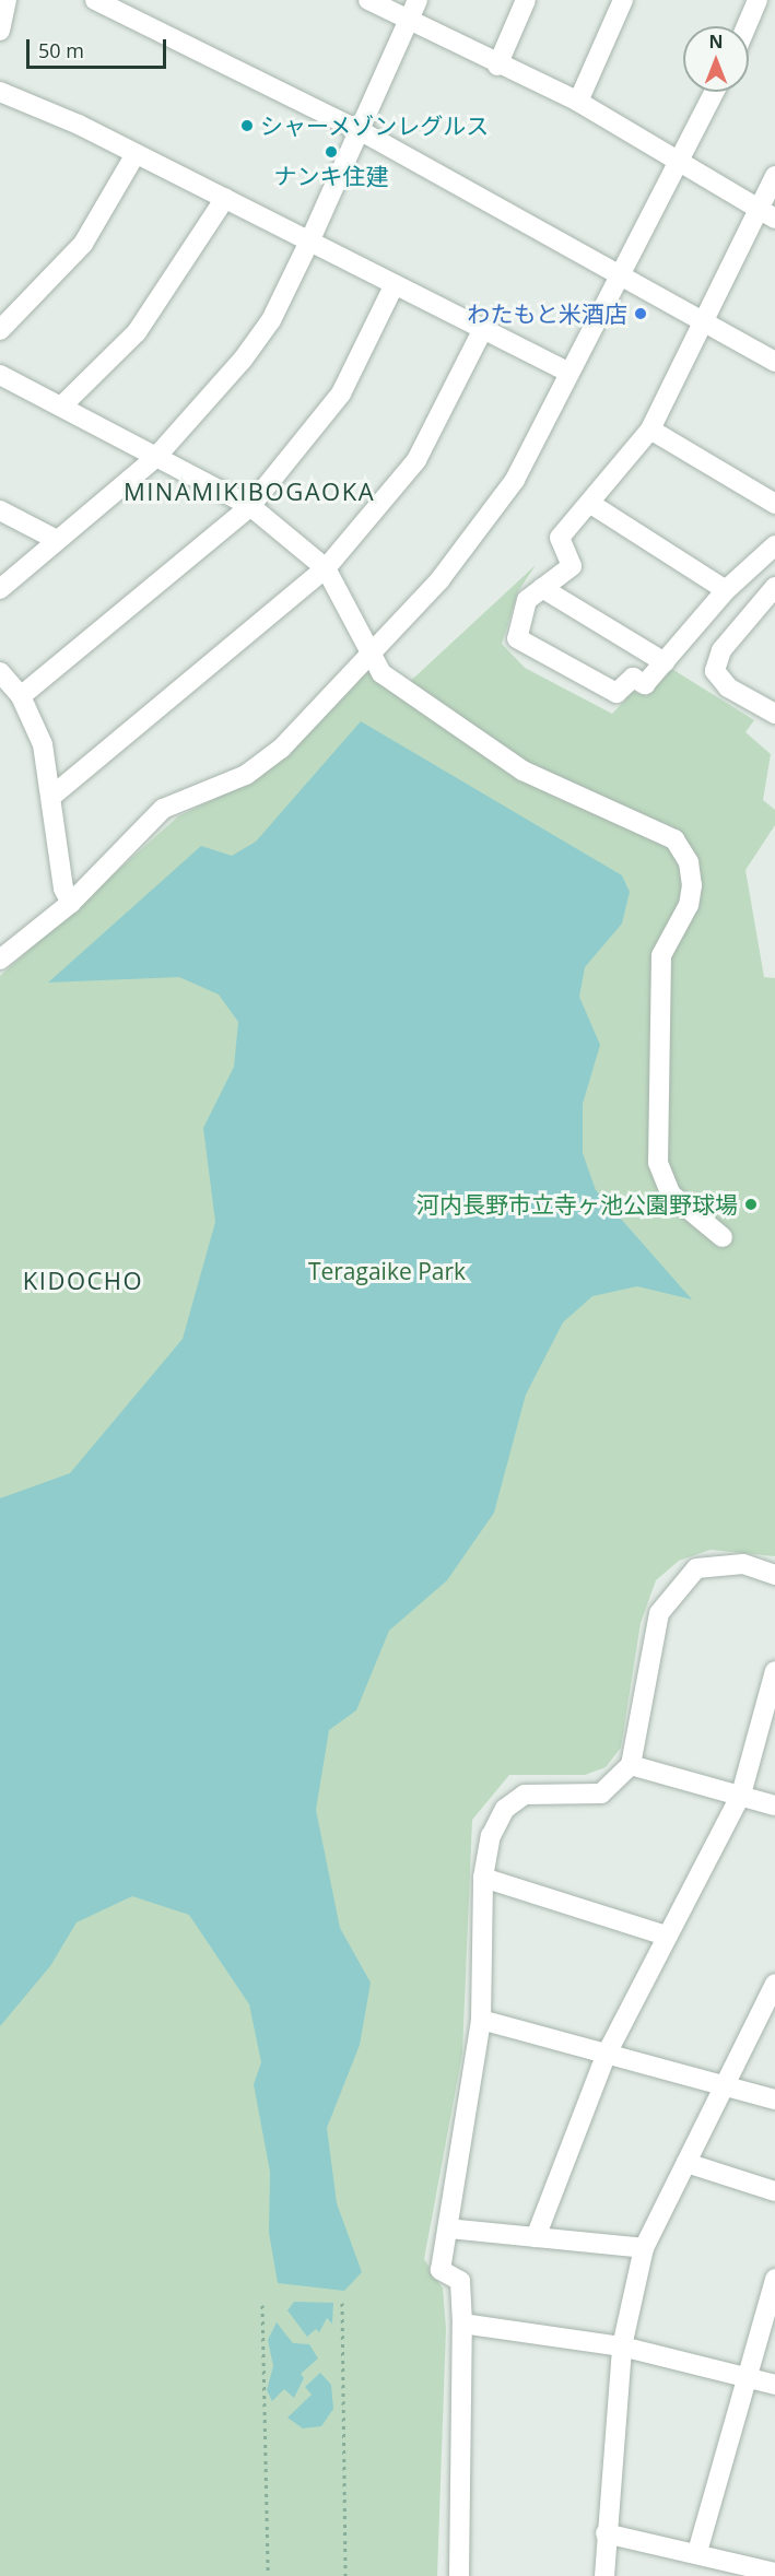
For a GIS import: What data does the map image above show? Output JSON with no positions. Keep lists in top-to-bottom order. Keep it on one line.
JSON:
{"districts":["MINAMIKIBOGAOKA","KIDOCHO"],"parks":["Teragaike Park"],"places":["シャーメゾンレグルス","ナンキ住建","わたもと米酒店","河内長野市立寺ヶ池公園野球場"],"scale_bar":"50 m","north":"top"}
